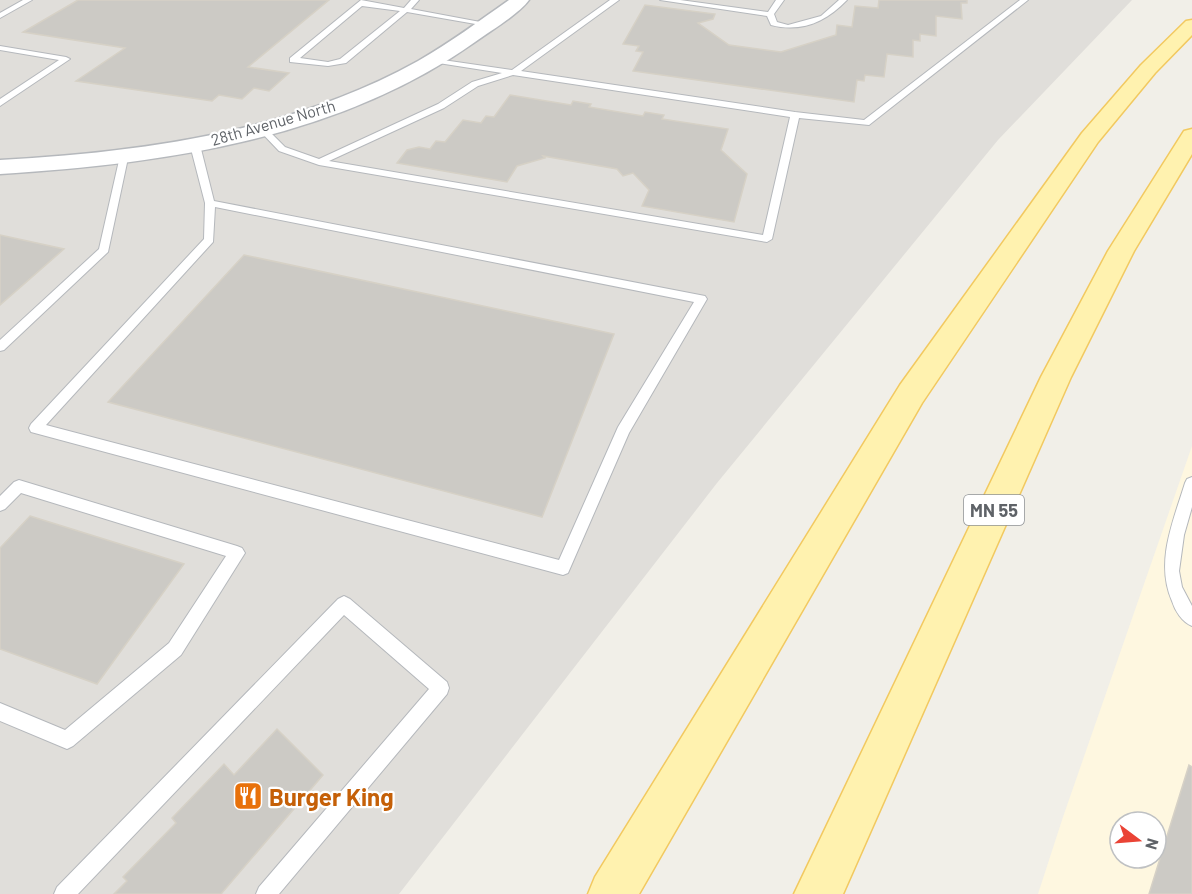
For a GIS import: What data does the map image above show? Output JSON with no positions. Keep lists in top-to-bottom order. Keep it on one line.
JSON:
{"streets":{"main road":["MN 55"],"street":["28th Avenue North"]},"places":{"restaurant":["Burger King"]},"north":"right"}
